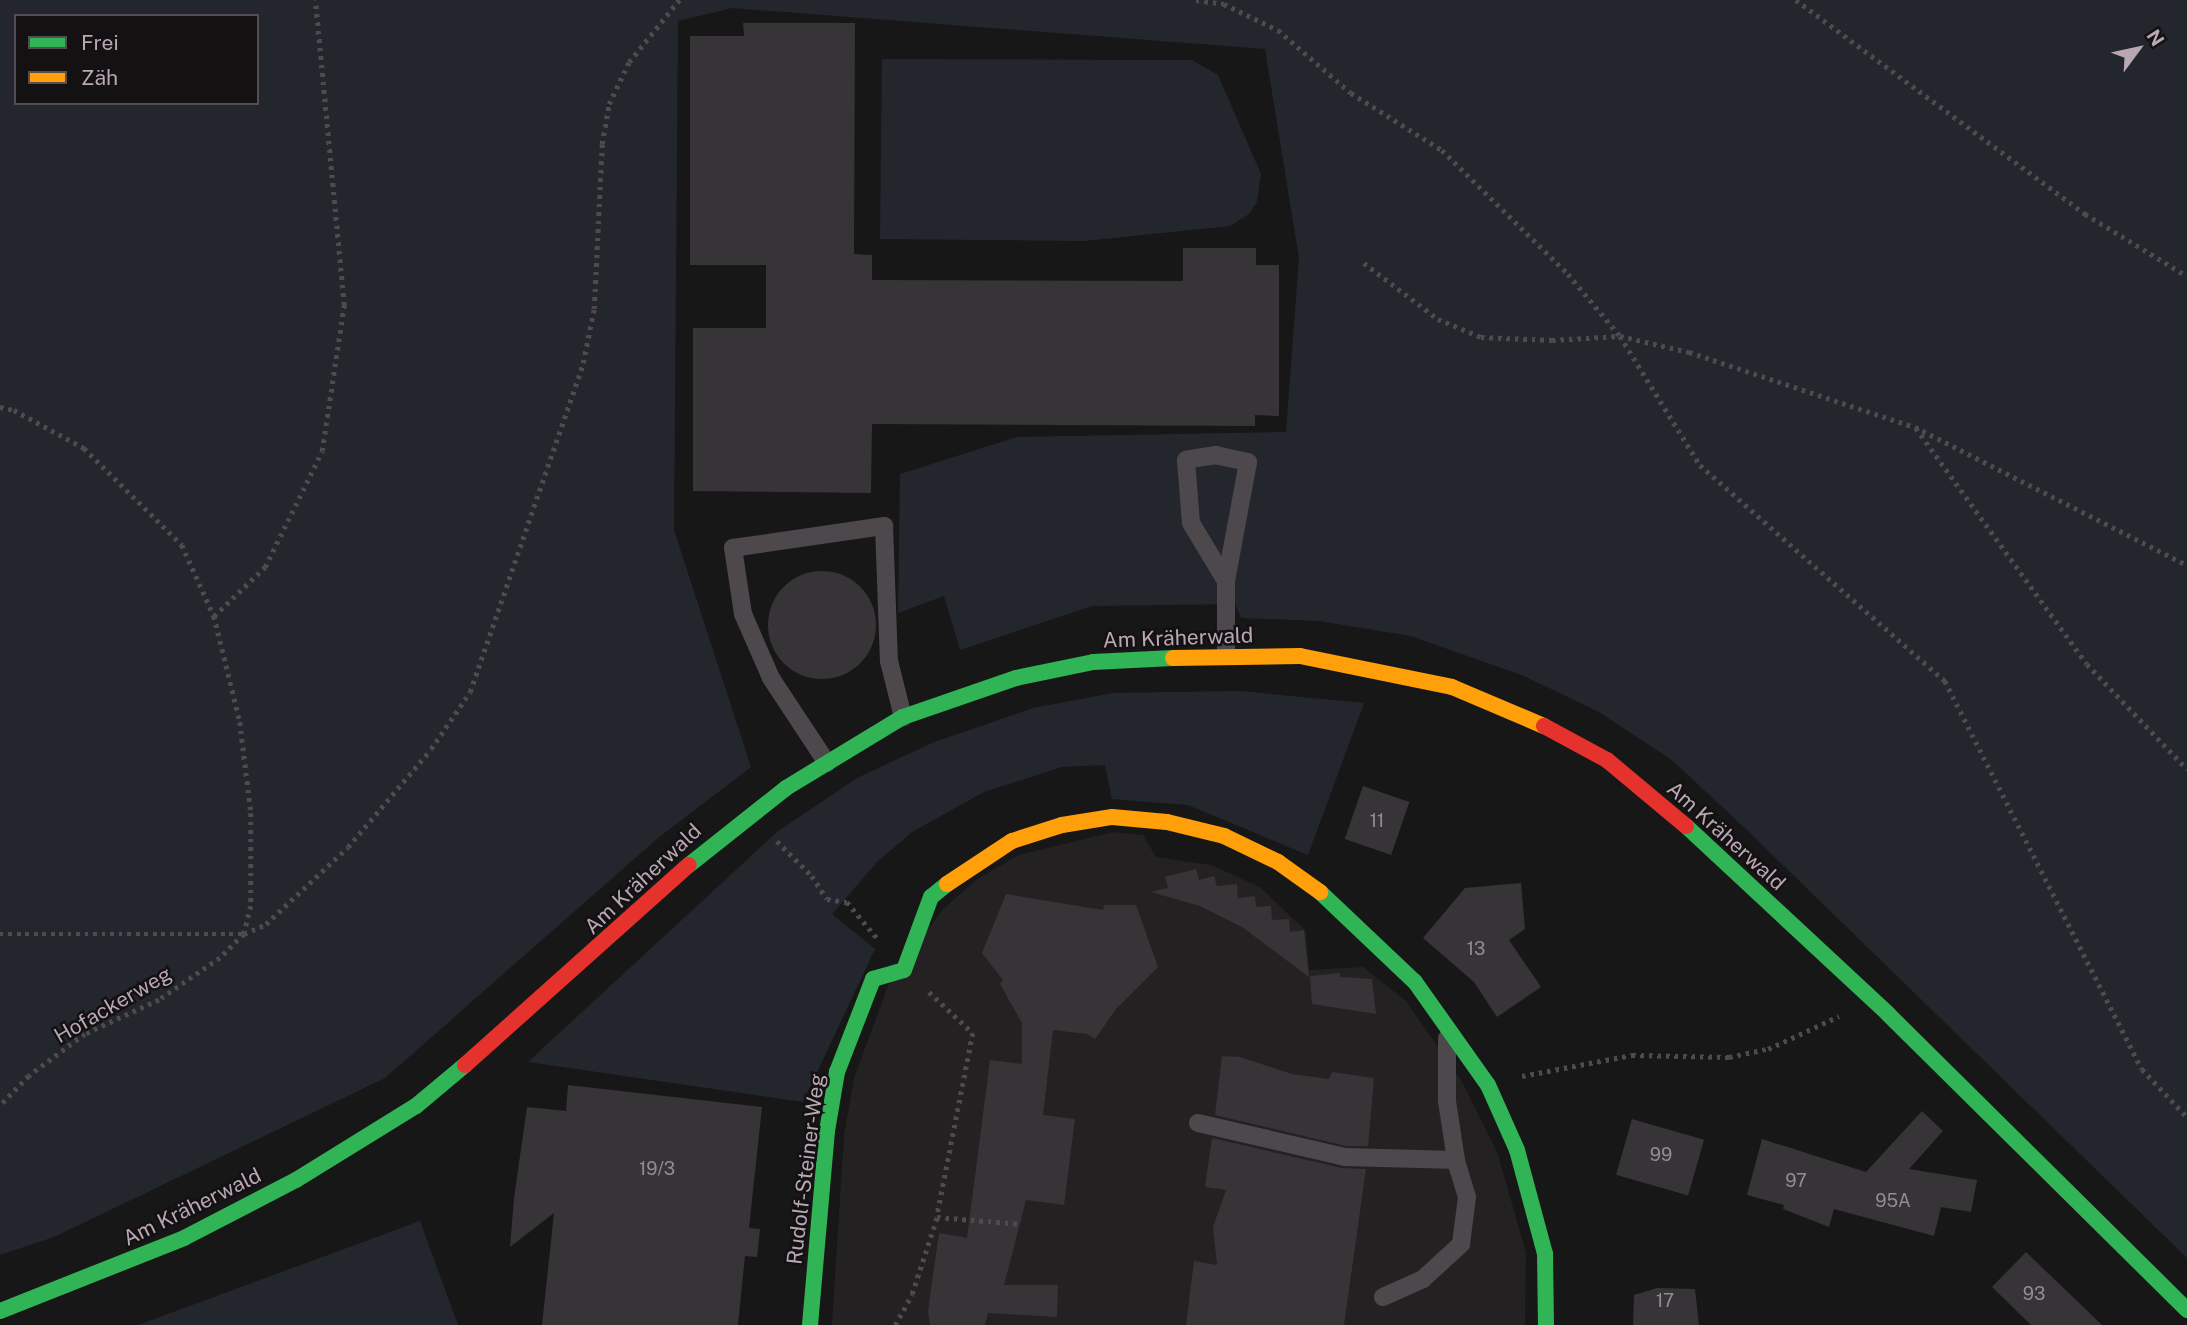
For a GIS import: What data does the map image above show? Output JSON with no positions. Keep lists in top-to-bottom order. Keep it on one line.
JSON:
{"streets":{"main road":["Am Kräherwald","Rudolf-Steiner-Weg"],"path":["Hofackerweg"]},"house_numbers":["11","13","99","19/3","97","95A","93","17"],"legend":["Frei","Zäh"],"north":"top right"}
